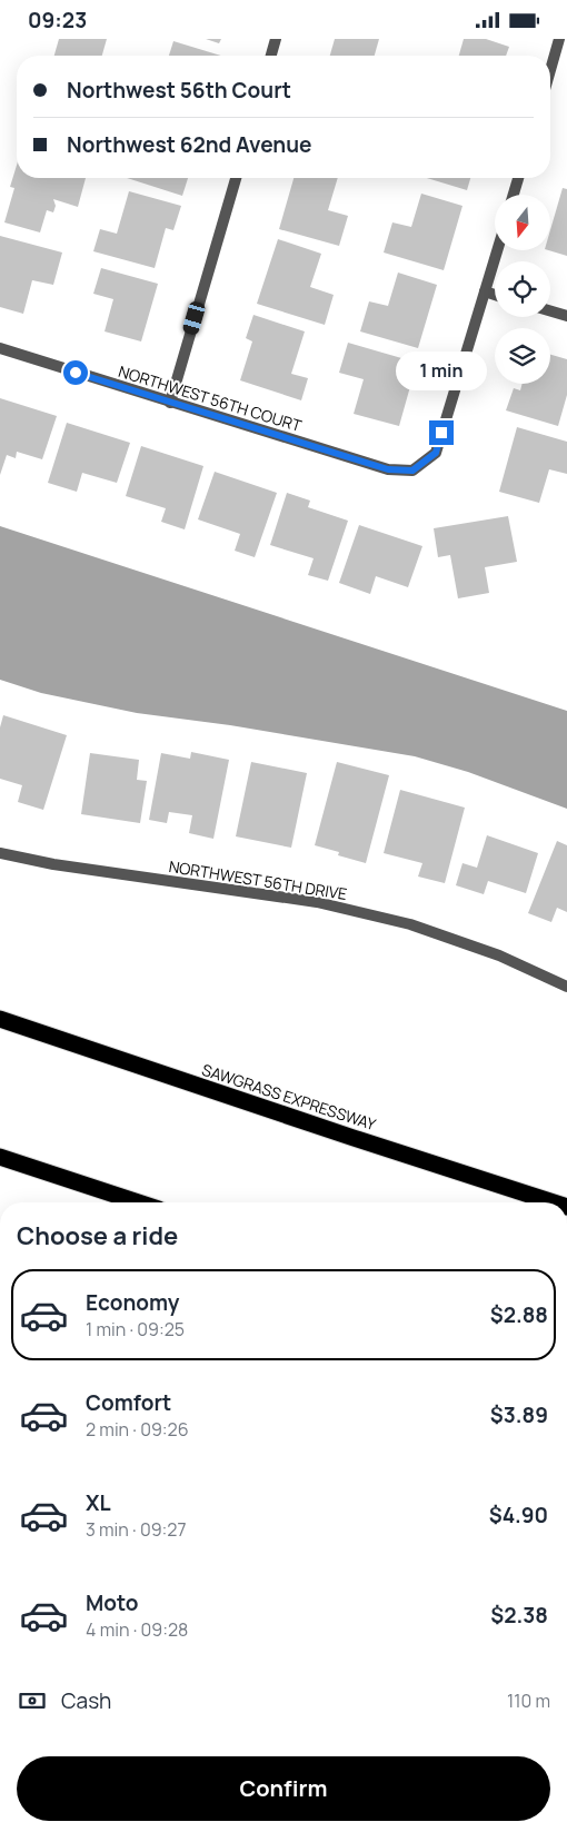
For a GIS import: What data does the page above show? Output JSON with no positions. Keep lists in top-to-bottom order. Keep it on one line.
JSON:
{"streets":{"highway":["SAWGRASS EXPRESSWAY"],"street":["NORTHWEST 56TH COURT","NORTHWEST 56TH DRIVE"]},"north":"bottom","page":{"status":"09:23","banner":["Northwest 56th Court","Northwest 62nd Avenue"],"bubble":"1 min","heading":"Choose a ride","list":[{"name":"Economy","note":"1 min · 09:25","value":"$2.88"},{"name":"Comfort","note":"2 min · 09:26","value":"$3.89"},{"name":"XL","note":"3 min · 09:27","value":"$4.90"},{"name":"Moto","note":"4 min · 09:28","value":"$2.38"}],"pay":["Cash","110 m"],"buttons":"Confirm"}}
